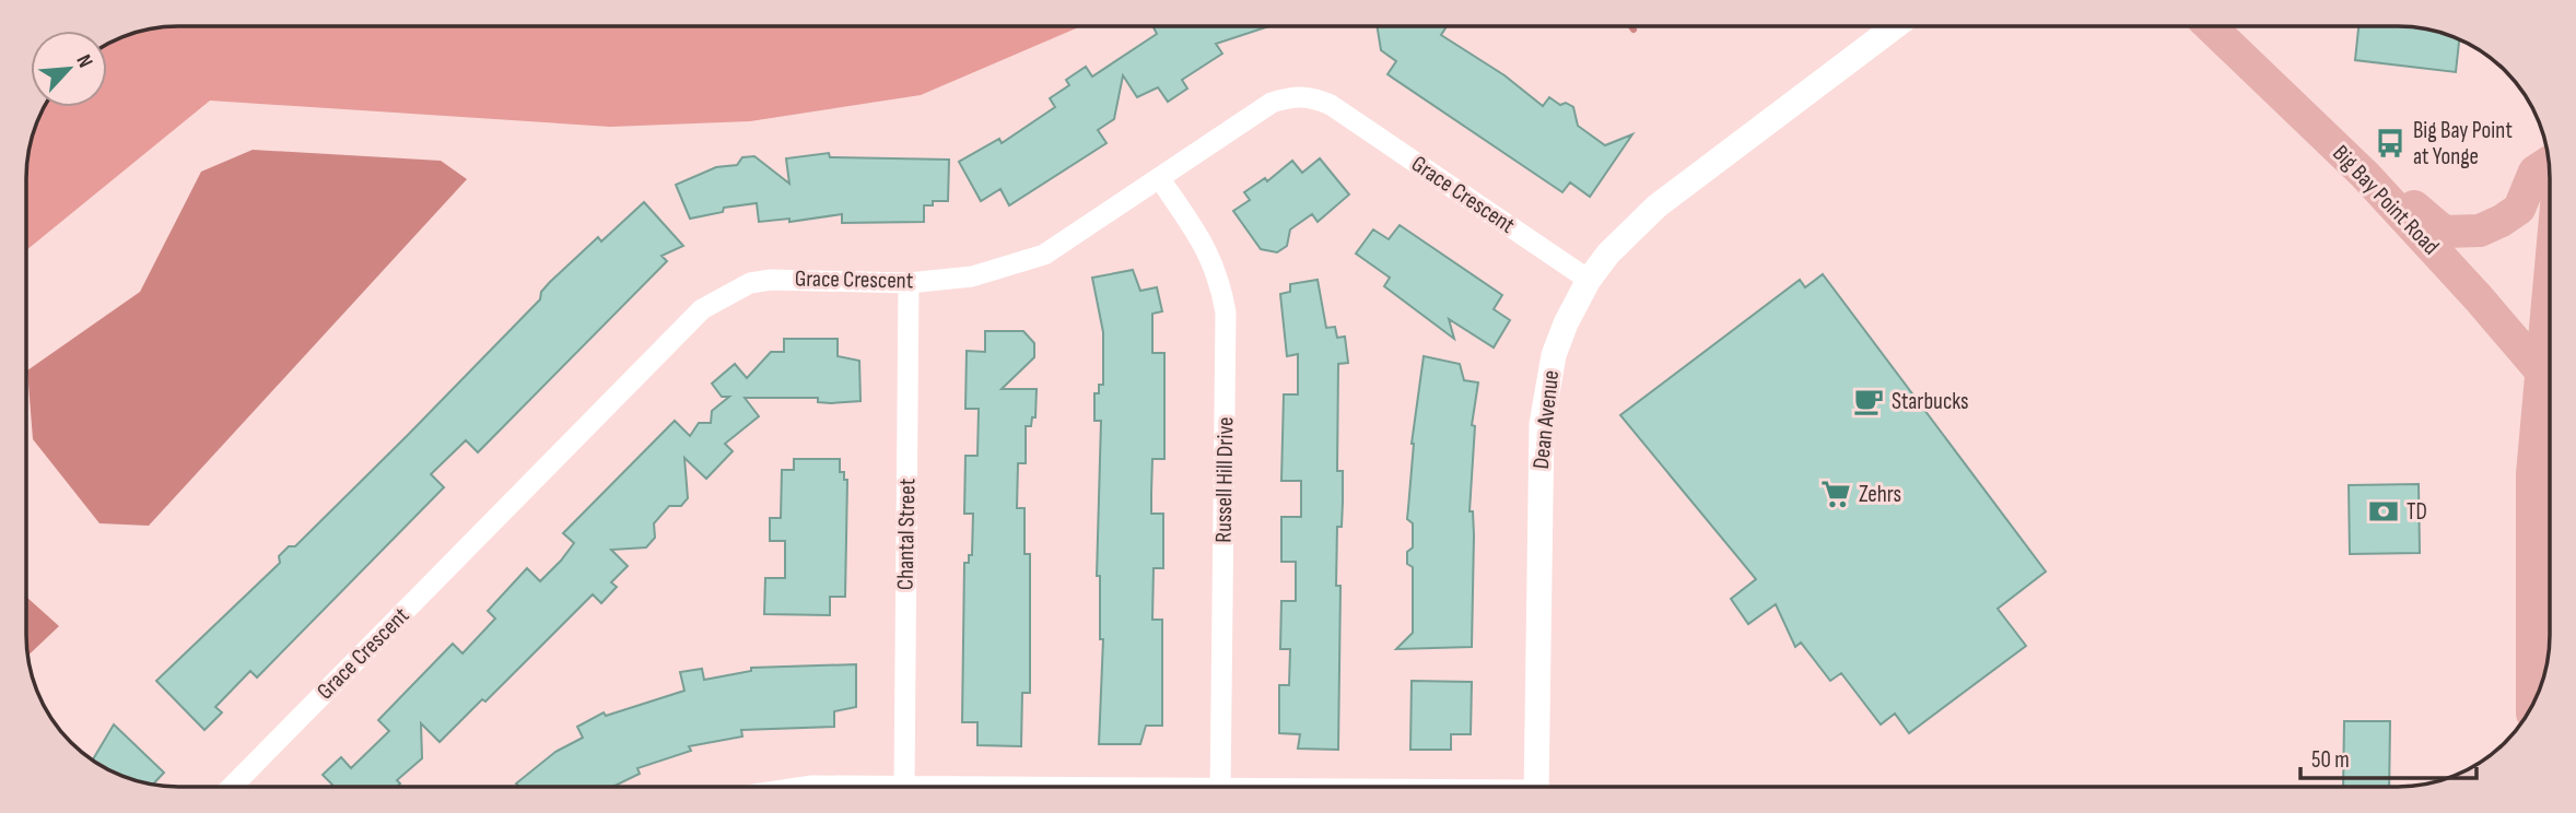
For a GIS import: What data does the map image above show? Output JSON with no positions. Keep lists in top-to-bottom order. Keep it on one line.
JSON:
{"streets":{"main road":["Big Bay Point Road"],"street":["Grace Crescent","Dean Avenue","Russell Hill Drive","Chantal Street"]},"crossings":[["Grace Crescent","Dean Avenue"],["Grace Crescent","Russell Hill Drive"],["Grace Crescent","Chantal Street"]],"places":{"bus stop":["Big Bay Point at Yonge"],"cafe":["Starbucks"],"supermarket":["Zehrs"],"bank":["TD"]},"scale_bar":"50 m","north":"top right"}
